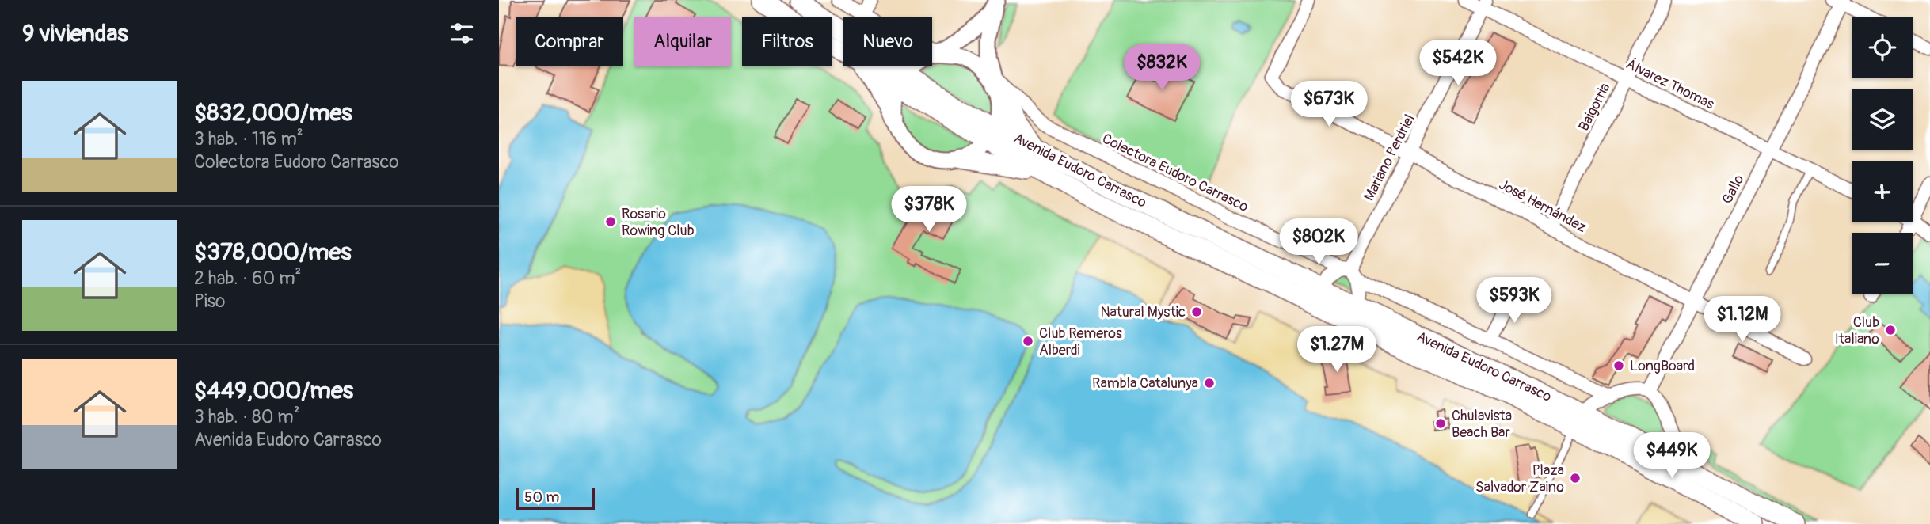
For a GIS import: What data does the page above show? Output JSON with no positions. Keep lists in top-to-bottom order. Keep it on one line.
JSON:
{"streets":{"main road":["Avenida Eudoro Carrasco"],"street":["Álvarez Thomas","Baigorria","Mariano Perdriel","Colectora Eudoro Carrasco","Gallo","José Hernández"]},"crossings":[["Álvarez Thomas","Baigorria"],["Álvarez Thomas","Mariano Perdriel"],["Álvarez Thomas","Gallo"],["Baigorria","José Hernández"],["Mariano Perdriel","Avenida Eudoro Carrasco"],["Mariano Perdriel","Colectora Eudoro Carrasco"],["Mariano Perdriel","José Hernández"],["Gallo","José Hernández"]],"places":["Rosario Rowing Club","Natural Mystic","Club Italiano","Club Remeros Alberdi","LongBoard","Rambla Catalunya","Chulavista Beach Bar","Plaza Salvador Zaino"],"scale_bar":"50 m","page":{"heading":"9 viviendas","map_buttons":["+","−"],"chip":["Comprar","Alquilar","Filtros","Nuevo"],"price":["$542K","$832K","$673K","$378K","$802K","$593K","$1.12M","$1.27M","$449K"],"list":[{"name":"$832,000/mes","note":"3 hab. · 116 m² · Colectora Eudoro Carrasco"},{"name":"$378,000/mes","note":"2 hab. · 60 m² · Piso"},{"name":"$449,000/mes","note":"3 hab. · 80 m² · Avenida Eudoro Carrasco"}],"scale":"50 m"}}
